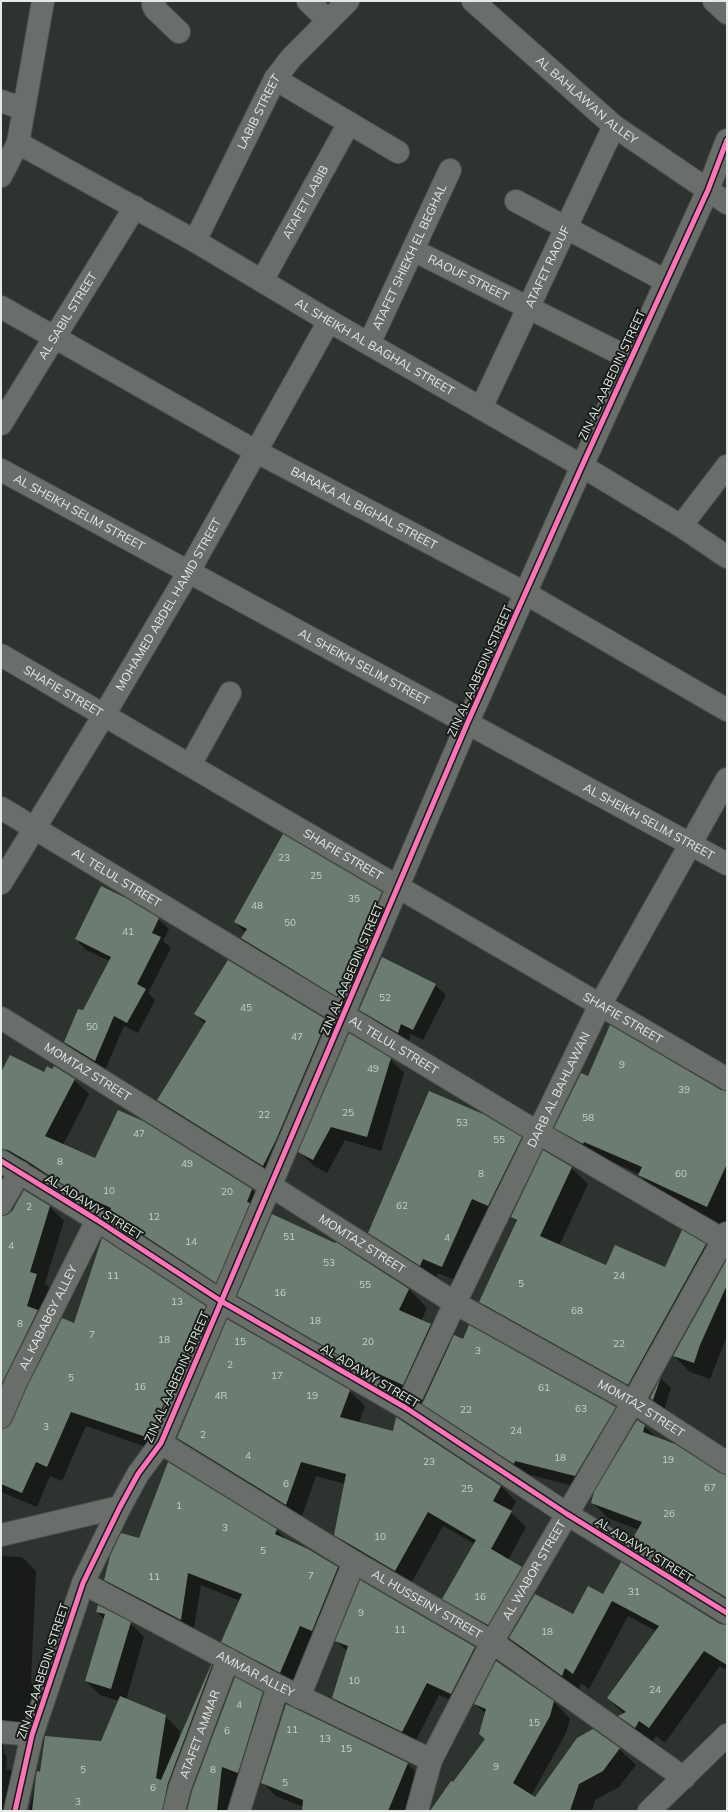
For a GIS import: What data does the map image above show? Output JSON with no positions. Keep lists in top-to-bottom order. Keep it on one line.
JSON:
{"streets":{"street":["AL BAHLAWAN ALLEY","LABIB STREET","ATAFET LABIB","ATAFET SHIEKH EL BEGHAL","ATAFET RAOUF","RAOUF STREET","AL SABIL STREET","AL SHEIKH AL BAGHAL STREET","ZIN AL AABEDIN STREET","BARAKA AL BIGHAL STREET","AL SHEIKH SELIM STREET","MOHAMED ABDEL HAMID STREET","SHAFIE STREET","AL TELUL STREET","MOMTAZ STREET","DARB AL BAHLAWAN","AL ADAWY STREET","AL KABABGY ALLEY","AL WABOR STREET","AL HUSSEINY STREET","AMMAR ALLEY","ATAFET AMMAR"]},"crossings":[["AL BAHLAWAN ALLEY","ATAFET RAOUF"],["AL BAHLAWAN ALLEY","ZIN AL AABEDIN STREET"],["LABIB STREET","AL SHEIKH AL BAGHAL STREET"],["ATAFET LABIB","AL SHEIKH AL BAGHAL STREET"],["ATAFET SHIEKH EL BEGHAL","RAOUF STREET"],["ATAFET SHIEKH EL BEGHAL","AL SHEIKH AL BAGHAL STREET"],["ATAFET RAOUF","RAOUF STREET"],["ATAFET RAOUF","AL SHEIKH AL BAGHAL STREET"],["RAOUF STREET","ZIN AL AABEDIN STREET"],["AL SABIL STREET","AL SHEIKH AL BAGHAL STREET"],["AL SABIL STREET","BARAKA AL BIGHAL STREET"],["AL SHEIKH AL BAGHAL STREET","ZIN AL AABEDIN STREET"],["AL SHEIKH AL BAGHAL STREET","MOHAMED ABDEL HAMID STREET"],["ZIN AL AABEDIN STREET","BARAKA AL BIGHAL STREET"],["ZIN AL AABEDIN STREET","AL SHEIKH SELIM STREET"],["ZIN AL AABEDIN STREET","SHAFIE STREET"],["ZIN AL AABEDIN STREET","AL TELUL STREET"],["ZIN AL AABEDIN STREET","MOMTAZ STREET"],["ZIN AL AABEDIN STREET","AL ADAWY STREET"],["ZIN AL AABEDIN STREET","AL HUSSEINY STREET"],["ZIN AL AABEDIN STREET","AMMAR ALLEY"],["BARAKA AL BIGHAL STREET","MOHAMED ABDEL HAMID STREET"],["AL SHEIKH SELIM STREET","MOHAMED ABDEL HAMID STREET"],["AL SHEIKH SELIM STREET","DARB AL BAHLAWAN"],["MOHAMED ABDEL HAMID STREET","SHAFIE STREET"],["MOHAMED ABDEL HAMID STREET","AL TELUL STREET"],["SHAFIE STREET","DARB AL BAHLAWAN"],["AL TELUL STREET","DARB AL BAHLAWAN"],["AL TELUL STREET","AL WABOR STREET"],["MOMTAZ STREET","DARB AL BAHLAWAN"],["MOMTAZ STREET","AL WABOR STREET"],["DARB AL BAHLAWAN","AL ADAWY STREET"],["AL ADAWY STREET","AL KABABGY ALLEY"],["AL ADAWY STREET","AL WABOR STREET"],["AL WABOR STREET","AL HUSSEINY STREET"],["AL WABOR STREET","AMMAR ALLEY"],["AMMAR ALLEY","ATAFET AMMAR"]],"house_numbers":["23","25","35","48","50","41","52","45","50","47","9","49","39","25","22","58","53","47","55","8","49","8","60","10","20","62","2","12","51","4","14","4","53","11","24","5","55","16","13","68","18","8","7","18","15","20","22","3","2","17","5","16","61","4R","19","63","22","3","24","2","4","18","19","23","6","67","25","1","26","3","10","5","7","11","31","16","9","11","18","10","24","4","15","11","6","13","15","9","5","8","5","6","3"]}
